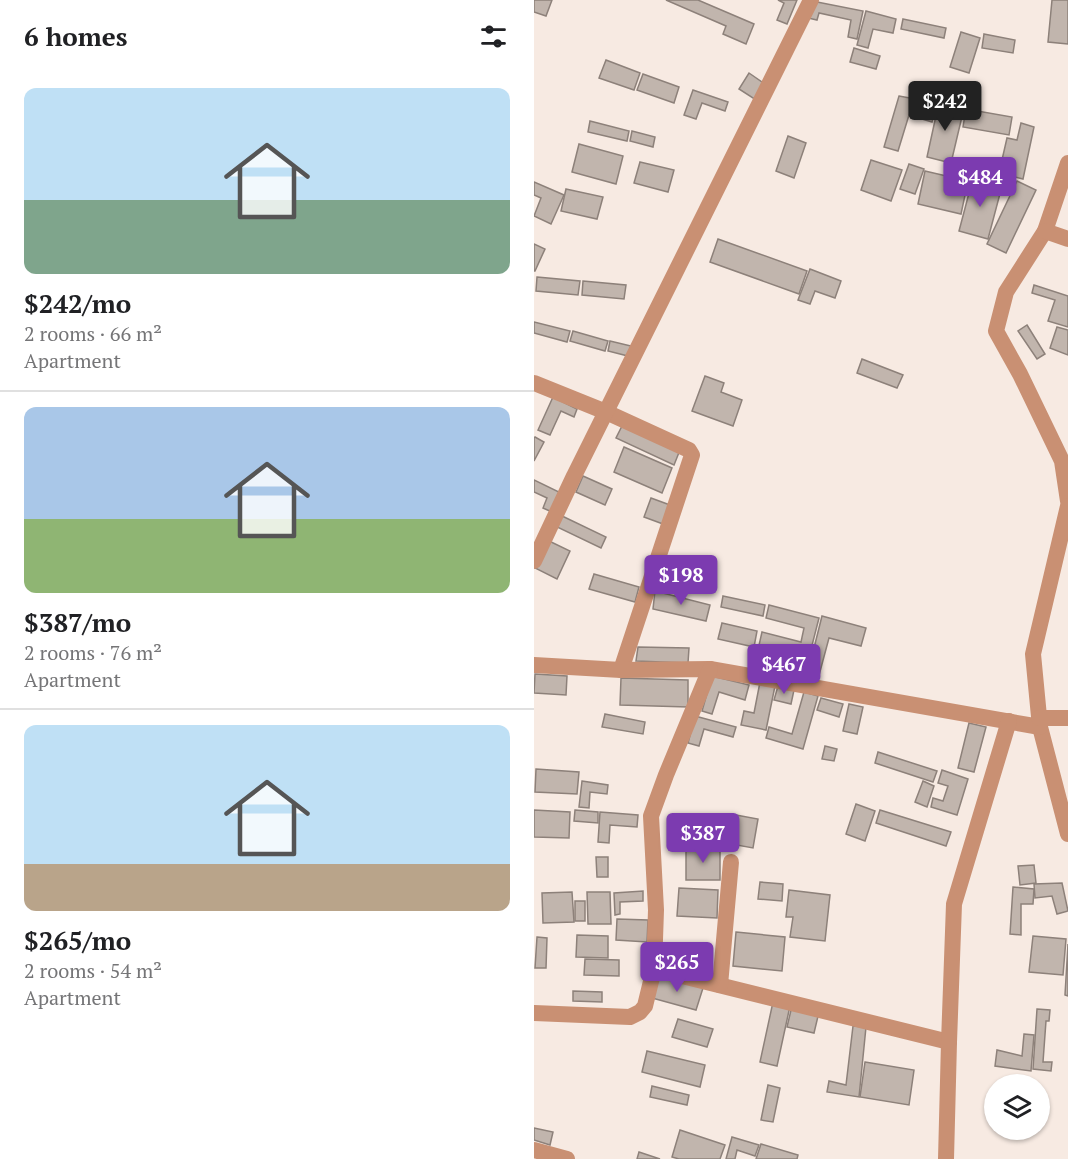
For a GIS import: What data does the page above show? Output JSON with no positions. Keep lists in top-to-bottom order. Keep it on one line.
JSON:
{"page":{"heading":"6 homes","list":[{"name":"$242/mo","note":"2 rooms · 66 m² · Apartment"},{"name":"$387/mo","note":"2 rooms · 76 m² · Apartment"},{"name":"$265/mo","note":"2 rooms · 54 m² · Apartment"}],"price":["$242","$484","$198","$467","$387","$265"]}}
